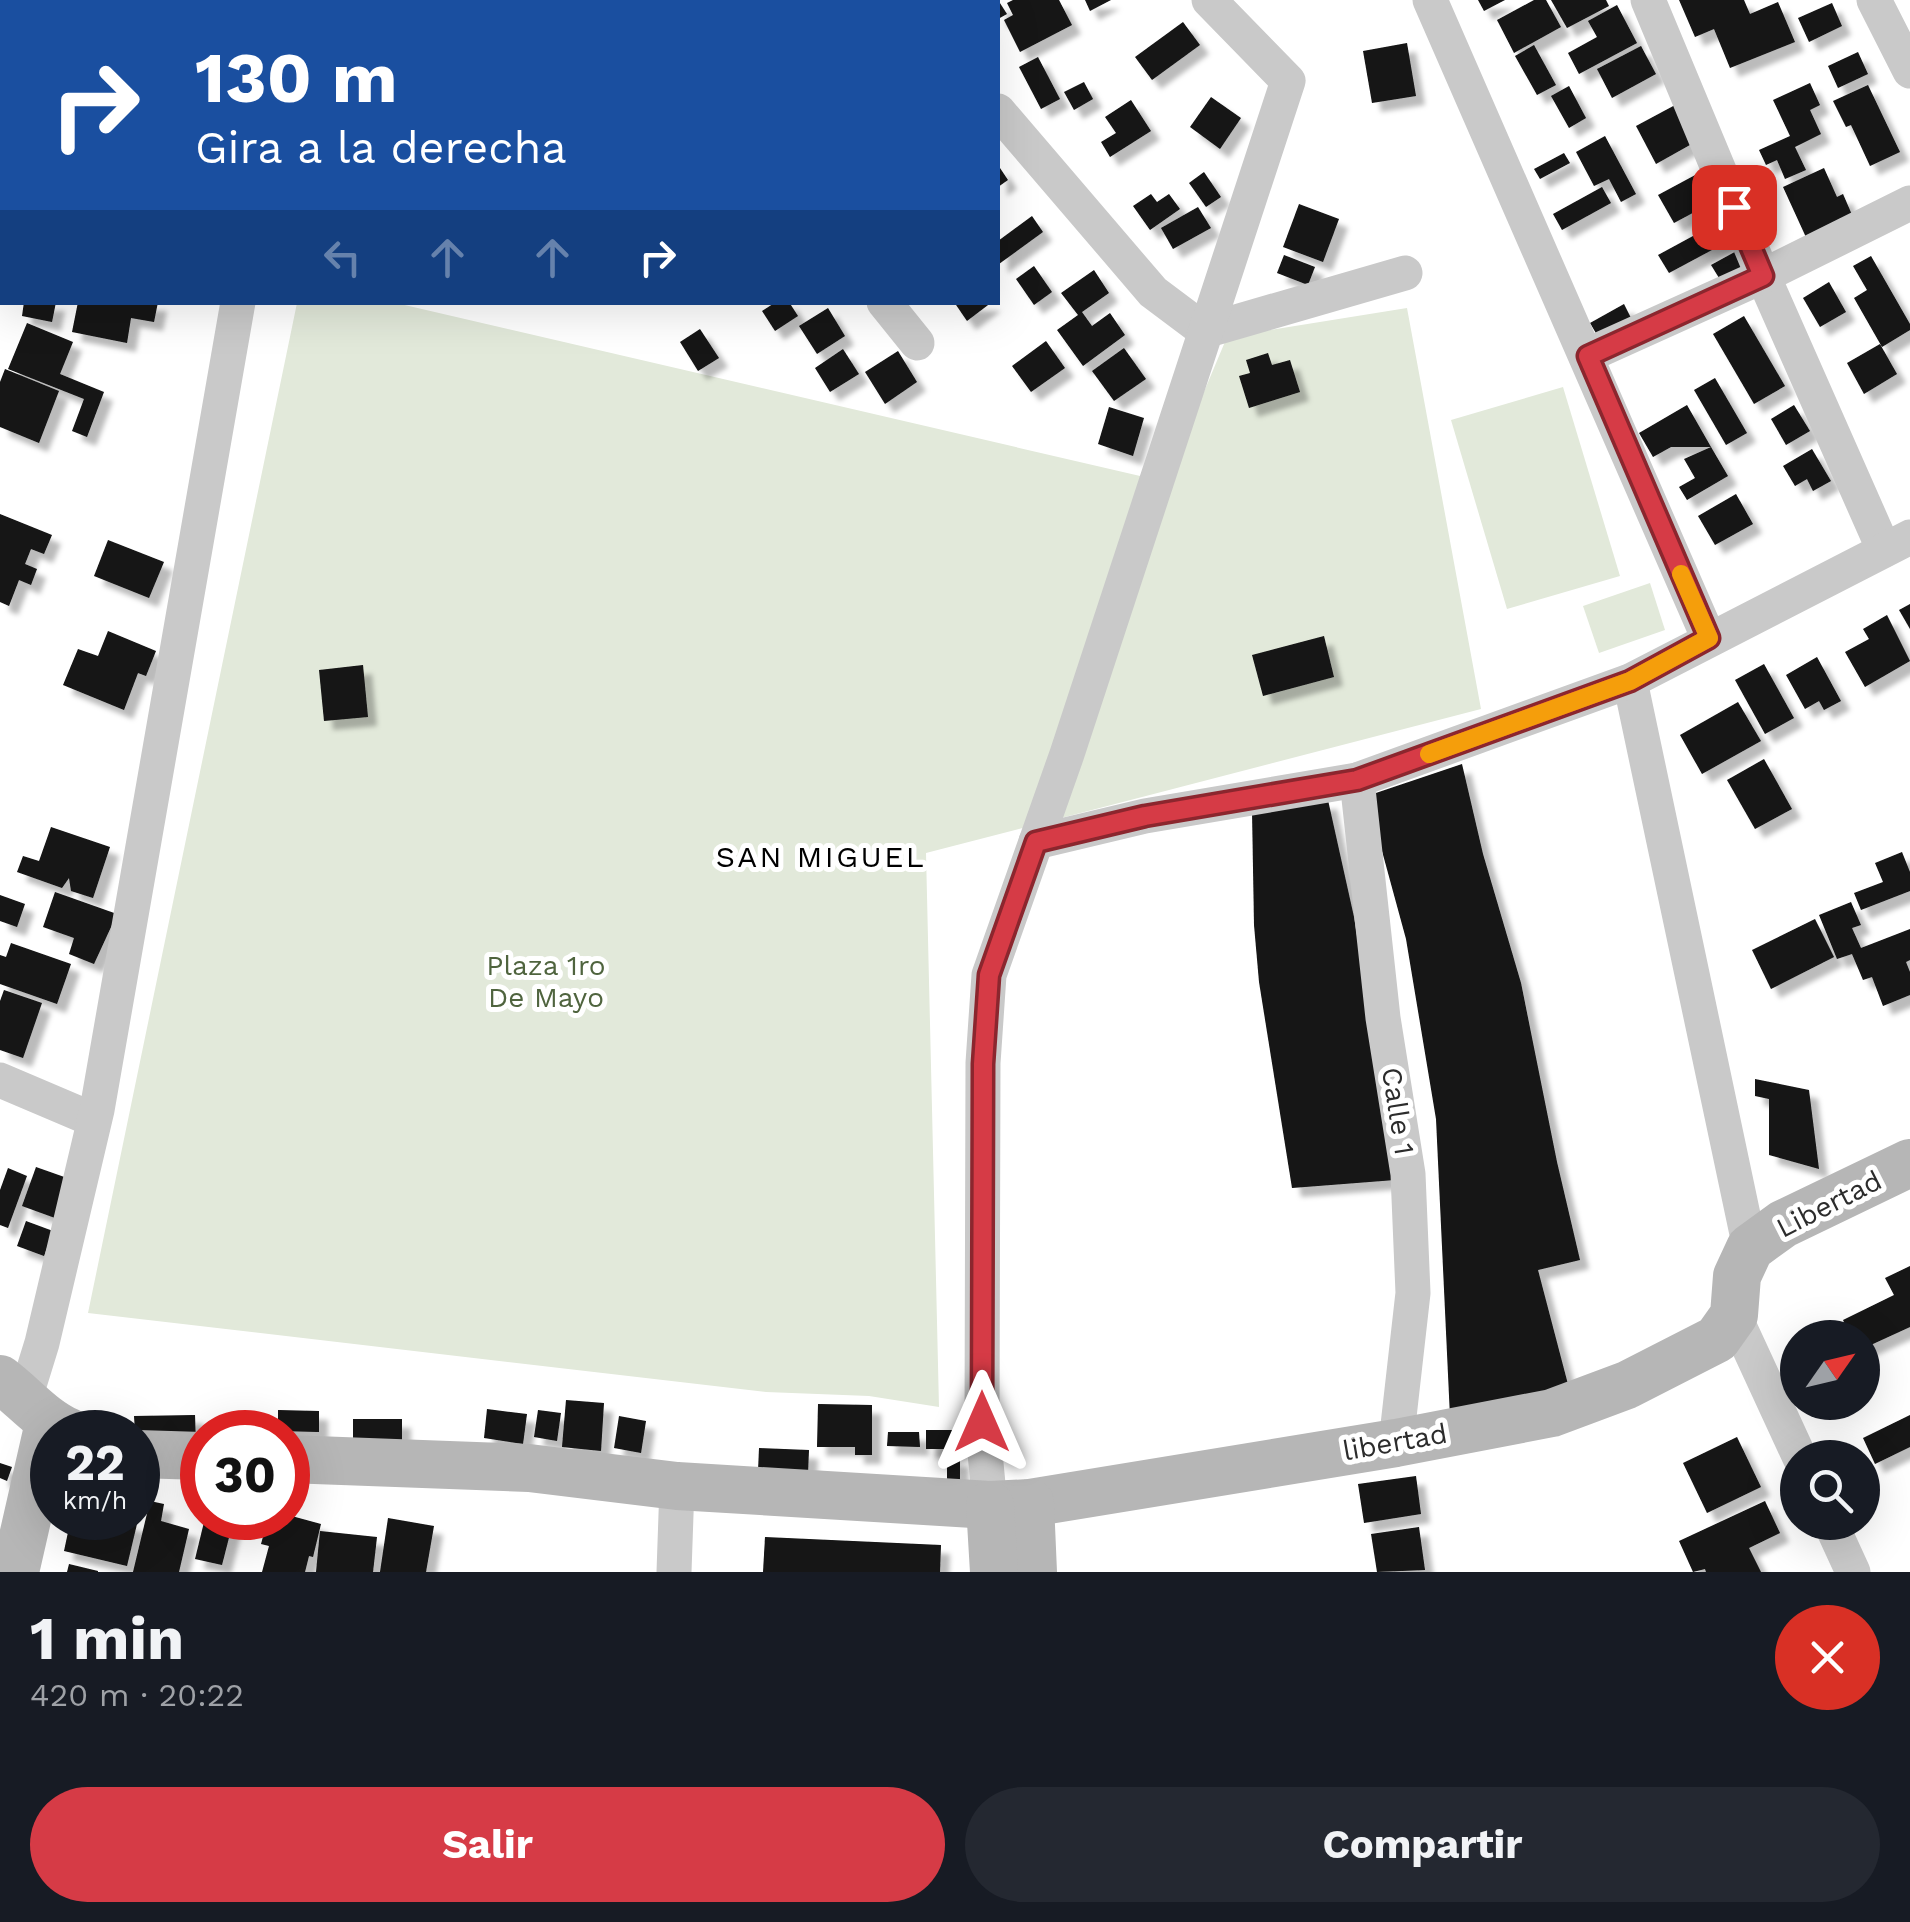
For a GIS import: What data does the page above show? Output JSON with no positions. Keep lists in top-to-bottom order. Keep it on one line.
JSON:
{"streets":{"main road":["Libertad","libertad"],"street":["Calle 1"]},"crossings":[["Calle 1","libertad"]],"districts":["SAN MIGUEL"],"parks":["Plaza 1ro De Mayo"],"north":"top right","page":{"turn":["130 m","Gira a la derecha"],"speed":"22 km/h","limit":"30","heading":["1 min","420 m · 20:22"],"buttons":["Salir","Compartir"]}}
